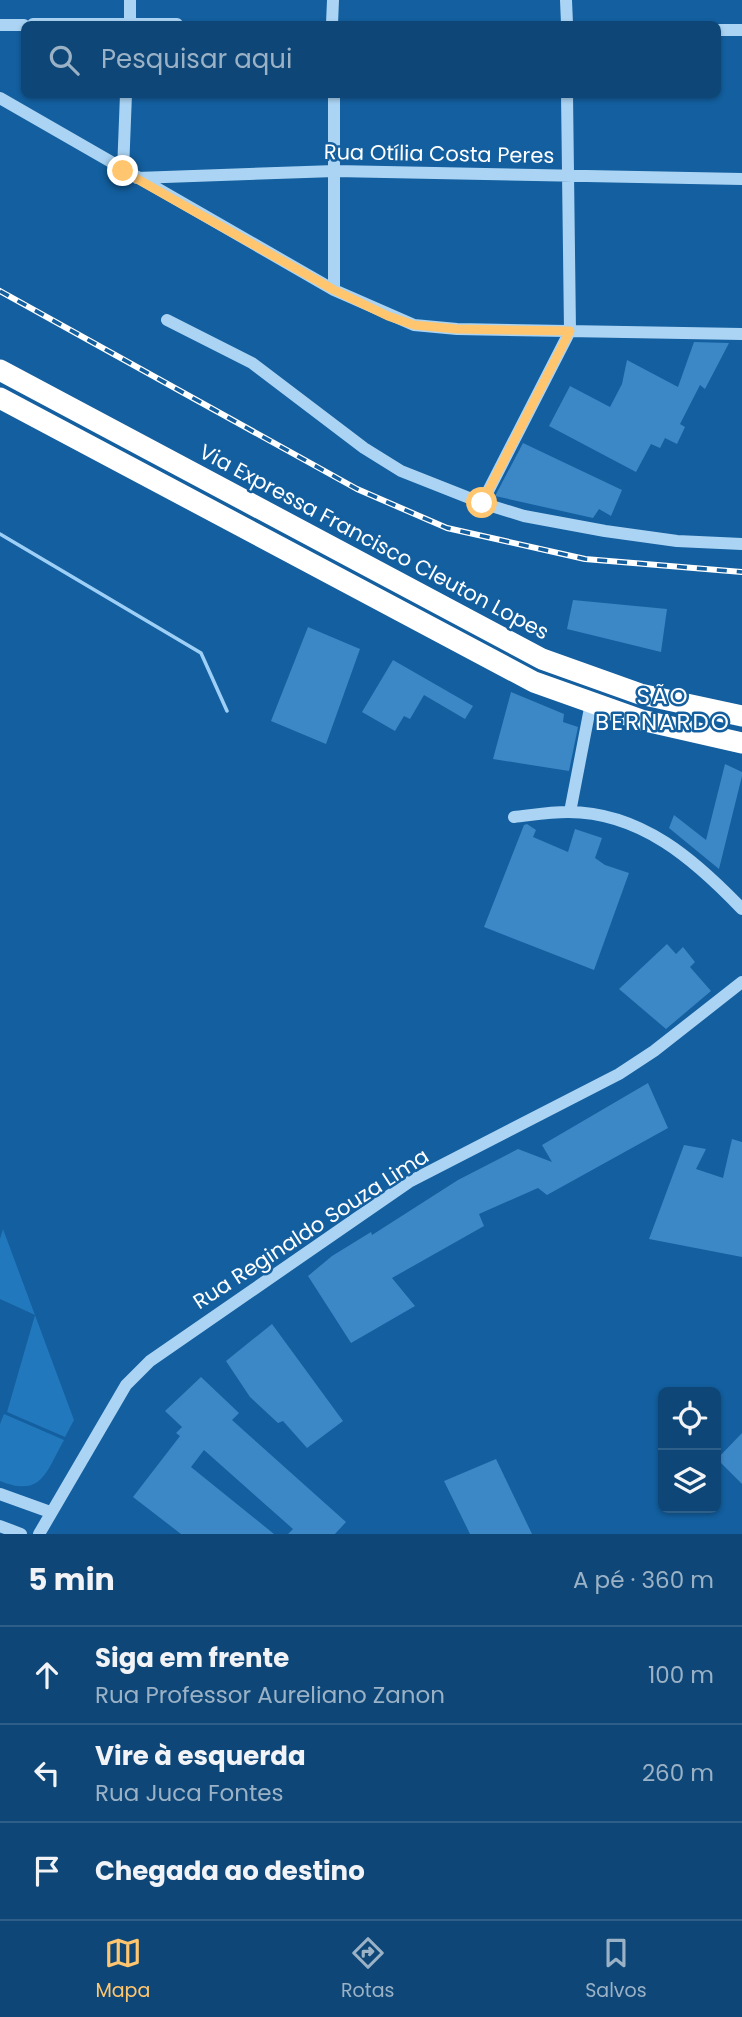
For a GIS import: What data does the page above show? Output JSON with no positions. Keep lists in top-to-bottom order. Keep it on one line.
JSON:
{"streets":{"highway":["Via Expressa Francisco Cleuton Lopes"],"street":["Rua Otília Costa Peres","Rua Reginaldo Souza Lima"]},"districts":["SÃO BERNARDO"],"page":{"search":"Pesquisar aqui","heading":["5 min","A pé · 360 m"],"list":[["Siga em frente","Rua Professor Aureliano Zanon","100 m"],["Vire à esquerda","Rua Juca Fontes","260 m"],"Chegada ao destino"],"nav":["Mapa","Rotas","Salvos"]}}
